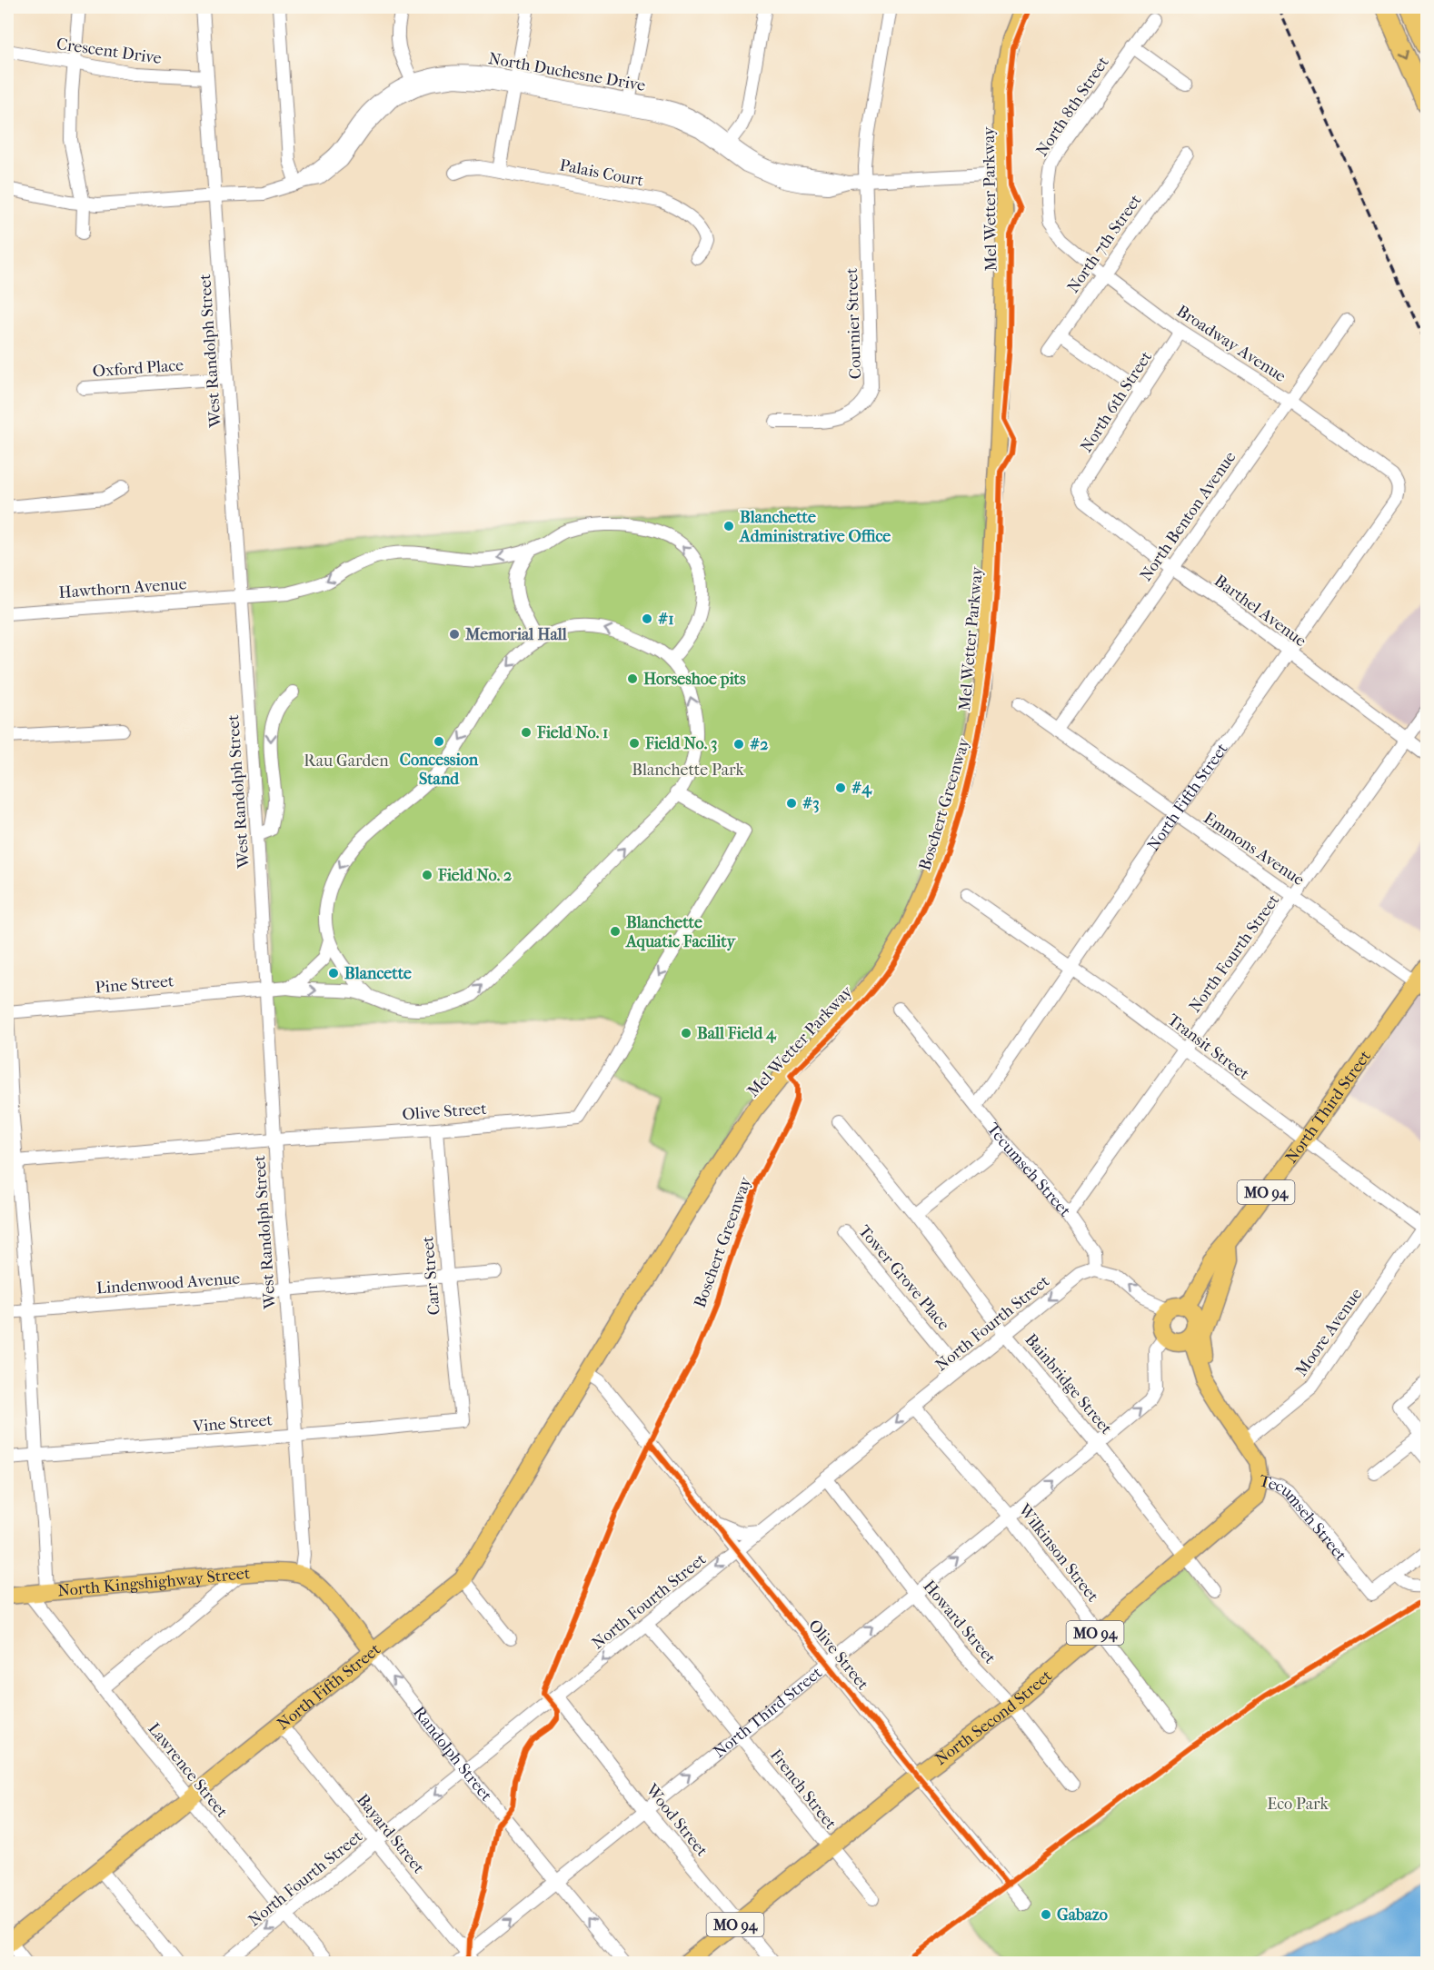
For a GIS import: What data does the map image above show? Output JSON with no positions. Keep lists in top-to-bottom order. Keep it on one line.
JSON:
{"streets":{"main road":["Mel Wetter Parkway","North Fifth Street","North Third Street","Tecumseh Street","MO 94","North Kingshighway Street","North Second Street","Randolph Street"],"street":["Crescent Drive","North Duchesne Drive","North 8th Street","Palais Court","North 7th Street","Cournier Street","Broadway Avenue","West Randolph Street","Oxford Place","North 6th Street","North Benton Avenue","Hawthorn Avenue","Barthel Avenue","Emmons Avenue","North Fourth Street","Pine Street","Transit Street","Olive Street","Carr Street","Tower Grove Place","Lindenwood Avenue","Moore Avenue","Bainbridge Street","Vine Street","Wilkinson Street","Howard Street","Lawrence Street","French Street","Wood Street","Bayard Street"],"cycle path":["Boschert Greenway"]},"crossings":[["Crescent Drive","West Randolph Street"],["North Duchesne Drive","Mel Wetter Parkway"],["North Duchesne Drive","Cournier Street"],["North Duchesne Drive","West Randolph Street"],["North 8th Street","Broadway Avenue"],["Mel Wetter Parkway","North Fifth Street"],["Mel Wetter Parkway","Olive Street"],["North 7th Street","Broadway Avenue"],["Broadway Avenue","North 6th Street"],["Broadway Avenue","North Benton Avenue"],["Broadway Avenue","North Fifth Street"],["West Randolph Street","Oxford Place"],["West Randolph Street","Hawthorn Avenue"],["West Randolph Street","Pine Street"],["West Randolph Street","Olive Street"],["West Randolph Street","Lindenwood Avenue"],["West Randolph Street","Vine Street"],["West Randolph Street","North Kingshighway Street"],["West Randolph Street","Randolph Street"],["North 6th Street","Barthel Avenue"],["North Benton Avenue","Barthel Avenue"],["North Benton Avenue","Emmons Avenue"],["Barthel Avenue","North Fifth Street"],["Barthel Avenue","North Fourth Street"],["North Fifth Street","Emmons Avenue"],["North Fifth Street","Transit Street"],["North Fifth Street","Olive Street"],["North Fifth Street","Tecumseh Street"],["North Fifth Street","Randolph Street"],["North Fifth Street","Lawrence Street"],["North Fifth Street","Bayard Street"],["Emmons Avenue","North Fourth Street"],["Emmons Avenue","North Third Street"],["North Fourth Street","Transit Street"],["North Fourth Street","Olive Street"],["North Fourth Street","Tecumseh Street"],["North Fourth Street","Tower Grove Place"],["North Fourth Street","Bainbridge Street"],["North Fourth Street","Wilkinson Street"],["North Fourth Street","Howard Street"],["North Fourth Street","Randolph Street"],["North Fourth Street","Lawrence Street"],["North Fourth Street","French Street"],["North Fourth Street","Wood Street"],["North Fourth Street","Bayard Street"],["Transit Street","North Third Street"],["Transit Street","Moore Avenue"],["North Third Street","Olive Street"],["North Third Street","Tecumseh Street"],["North Third Street","Bainbridge Street"],["North Third Street","Wilkinson Street"],["North Third Street","Howard Street"],["North Third Street","Randolph Street"],["North Third Street","French Street"],["North Third Street","Wood Street"],["North Third Street","Bayard Street"],["Olive Street","Carr Street"],["Olive Street","North Second Street"],["Tecumseh Street","Moore Avenue"],["Tecumseh Street","North Second Street"],["Carr Street","Lindenwood Avenue"],["Carr Street","Vine Street"],["Bainbridge Street","North Second Street"],["Wilkinson Street","North Second Street"],["North Kingshighway Street","Randolph Street"],["North Kingshighway Street","Lawrence Street"],["Howard Street","North Second Street"],["North Second Street","French Street"],["North Second Street","Wood Street"]],"one_way":["North Fourth Street","North Third Street","Randolph Street"],"parks":["Rau Garden","Blanchette Park","Eco Park"],"places":["Blanchette Administrative Office","#1","Memorial Hall","Horseshoe pits","Field No. 1","Concession Stand","Field No. 3","#2","#4","#3","Field No. 2","Blanchette Aquatic Facility","Blancette","Ball Field 4","Gabazo"]}
